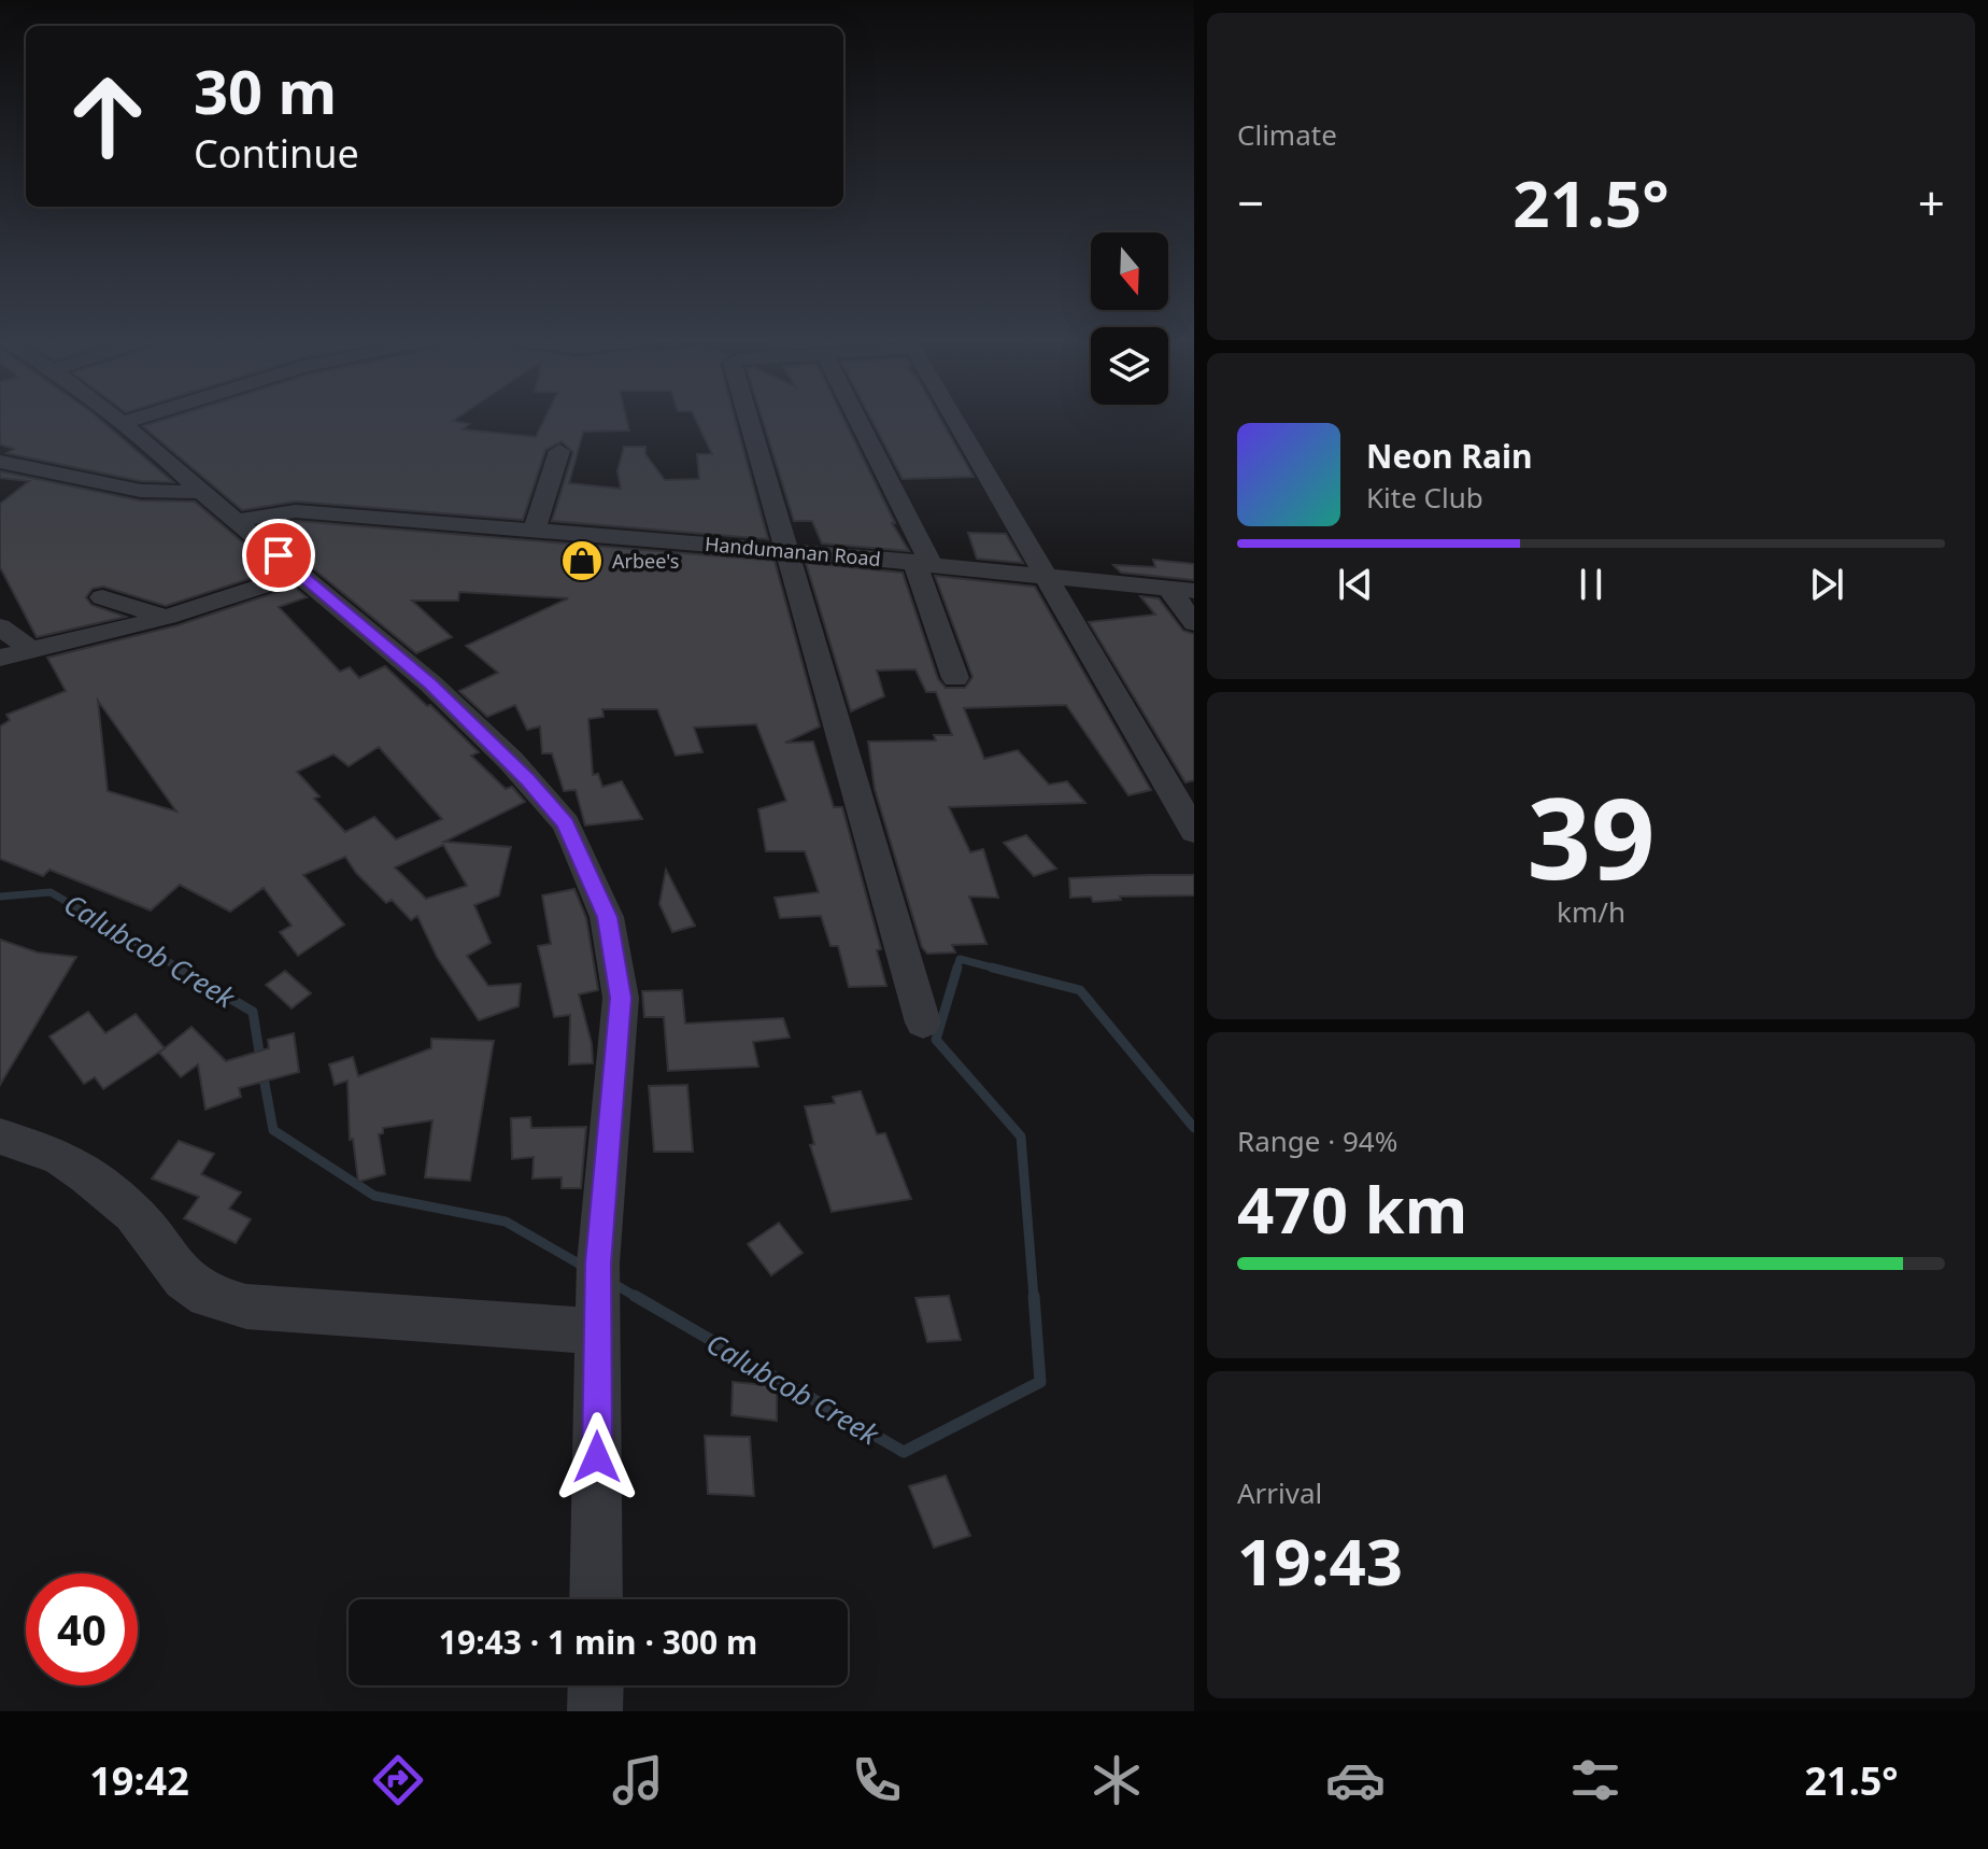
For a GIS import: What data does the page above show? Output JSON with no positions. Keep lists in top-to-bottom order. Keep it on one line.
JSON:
{"streets":{"street":["Handumanan Road"]},"water":["Calubcob Creek"],"places":{"shop":["Arbee's"]},"north":"bottom","page":{"tile":["Climate",["39","km/h"],["Range · 94%","470 km"],["Arrival","19:43"]],"turn":["30 m","Continue"],"heat":["−","21.5°","+"],"song":["Neon Rain","Kite Club"],"limit":"40","trip":"19:43 · 1 min · 300 m","tabs":["19:42","21.5°"]}}
